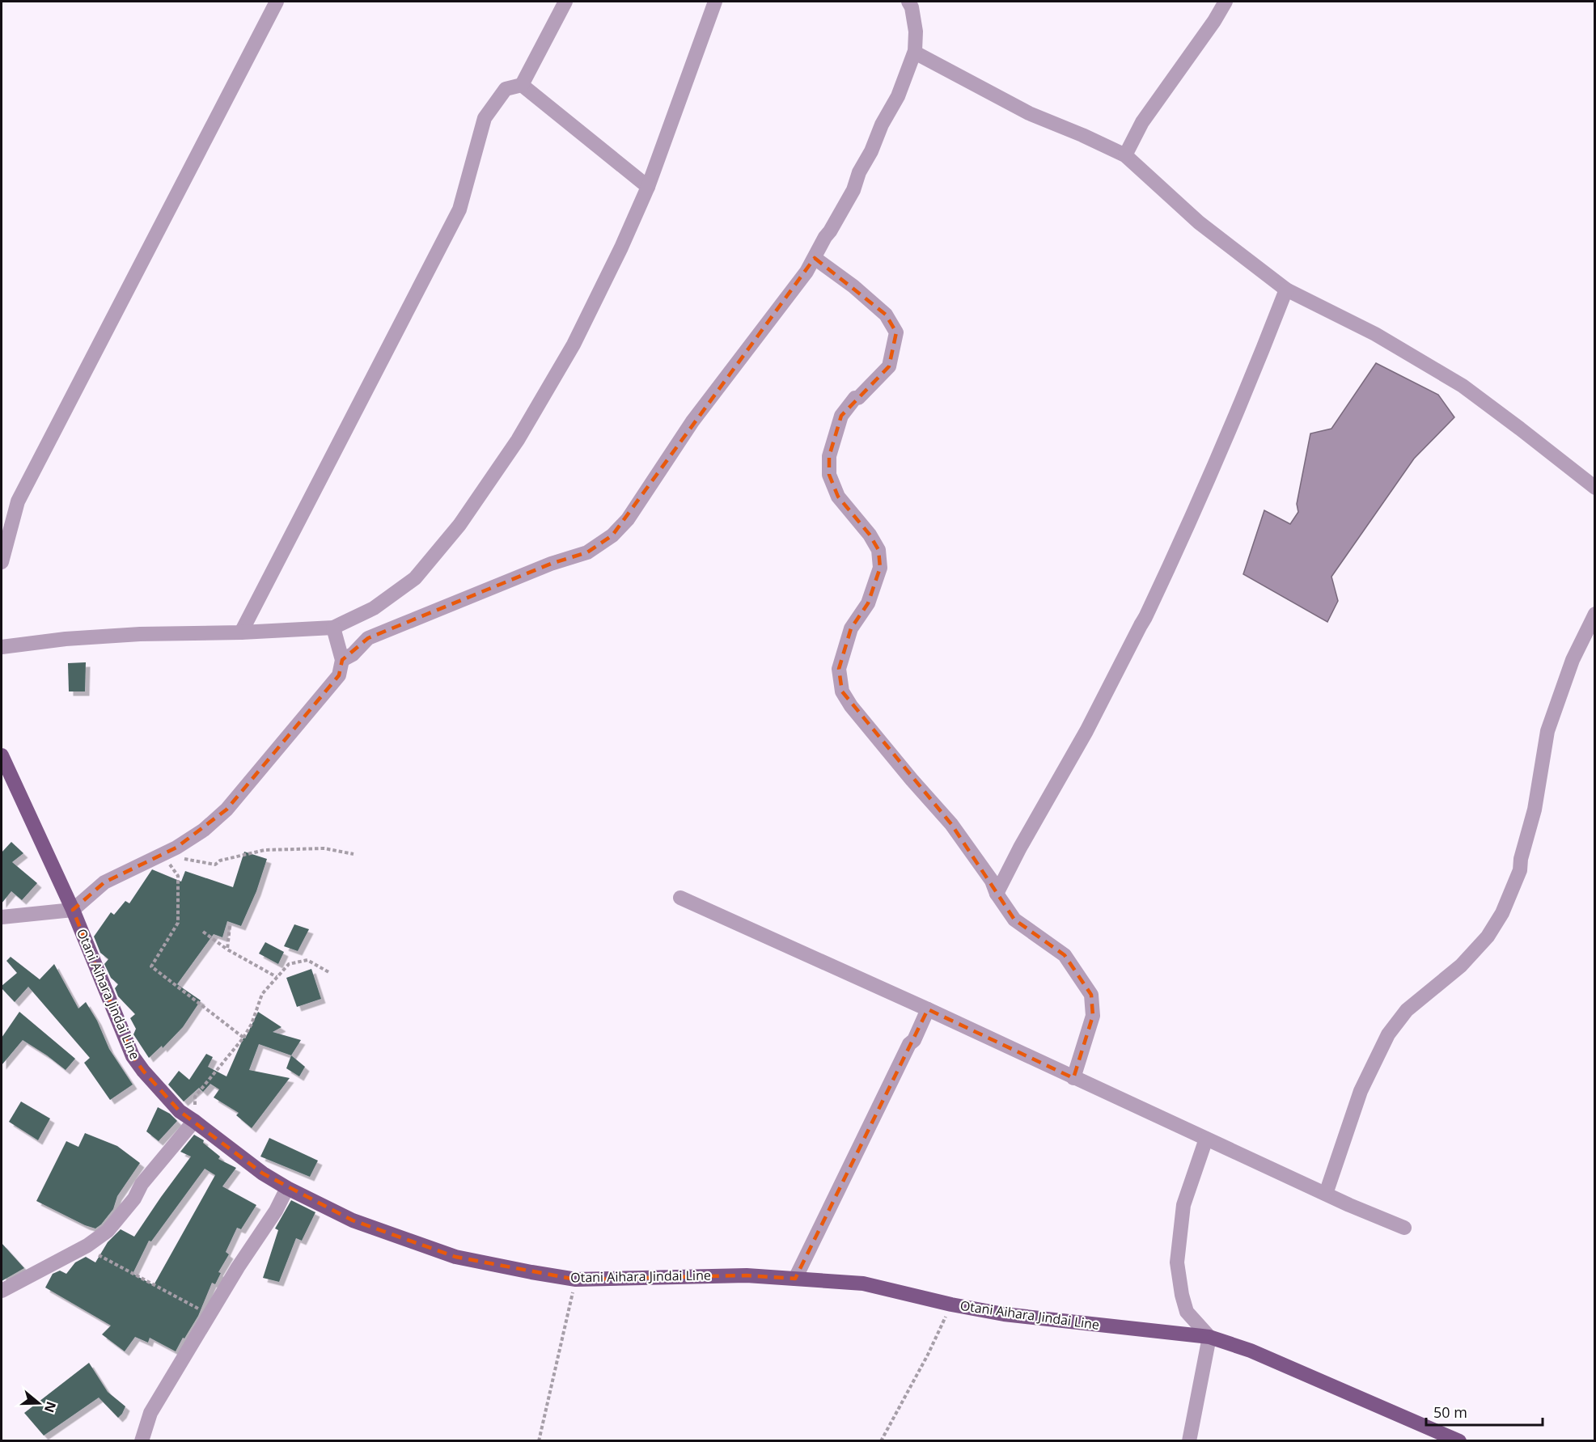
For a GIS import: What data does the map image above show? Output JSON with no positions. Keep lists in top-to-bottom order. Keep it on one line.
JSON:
{"streets":{"main road":["Otani Aihara Jindai Line"]},"scale_bar":"50 m","north":"right"}
